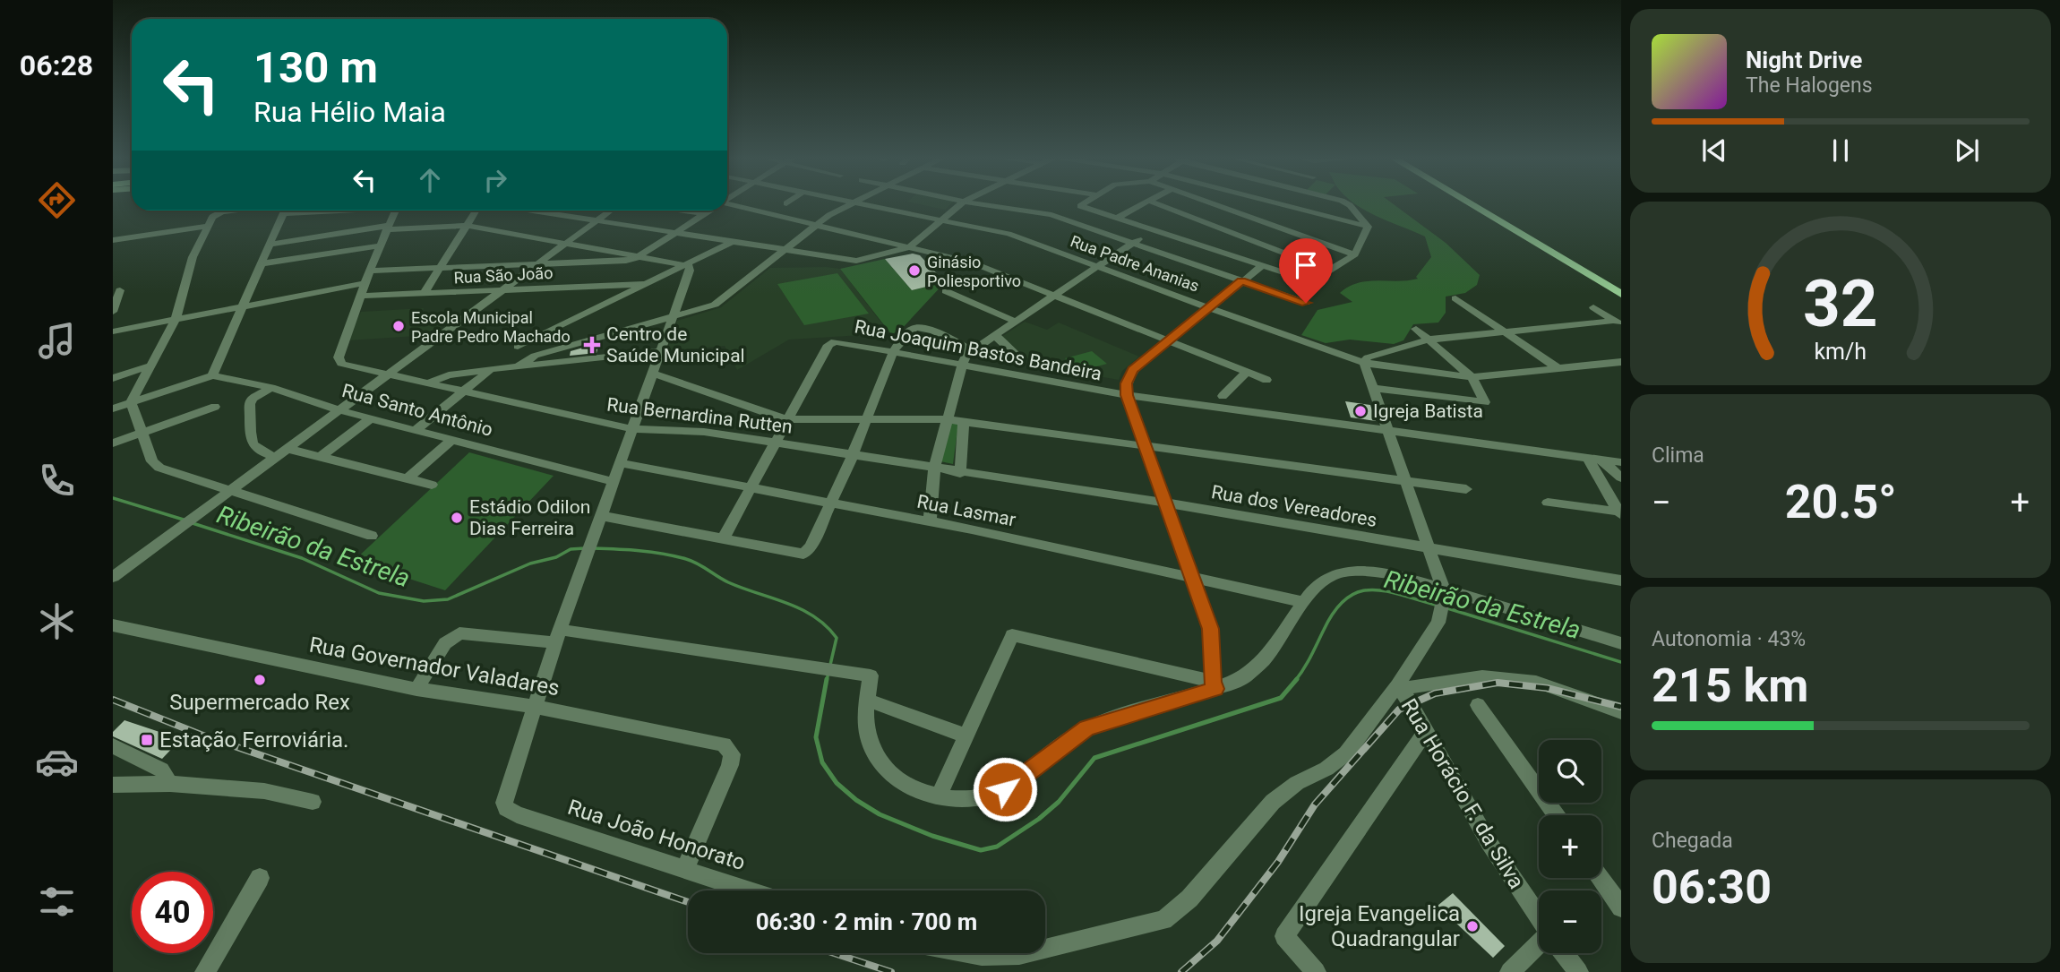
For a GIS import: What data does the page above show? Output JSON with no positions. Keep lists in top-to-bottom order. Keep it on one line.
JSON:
{"streets":{"street":["Rua Padre Ananias","Rua São João","Rua Joaquim Bastos Bandeira","Rua Santo Antônio","Rua Bernardina Rutten","Rua dos Vereadores","Rua Lasmar","Rua Governador Valadares","Rua Horácio F. da Silva","Rua João Honorato"]},"crossings":[["Rua São João","Rua Bernardina Rutten"],["Rua Bernardina Rutten","Rua dos Vereadores"],["Rua Governador Valadares","Rua João Honorato"]],"water":["Ribeirão da Estrela"],"places":{"other":["Ginásio Poliesportivo","Escola Municipal Padre Pedro Machado","Igreja Batista","Estádio Odilon Dias Ferreira","Supermercado Rex","Igreja Evangelica Quadrangular"],"health":["Centro de Saúde Municipal"],"transit":["Estação Ferroviária."]},"page":{"tabs":"06:28","turn":["130 m","Rua Hélio Maia"],"song":["Night Drive","The Halogens"],"tile":["Clima",["Autonomia · 43%","215 km"],["Chegada","06:30"]],"heat":["−","20.5°","+"],"map_buttons":["+","−"],"limit":"40","trip":"06:30 · 2 min · 700 m","gauge":["32","km/h"]}}
